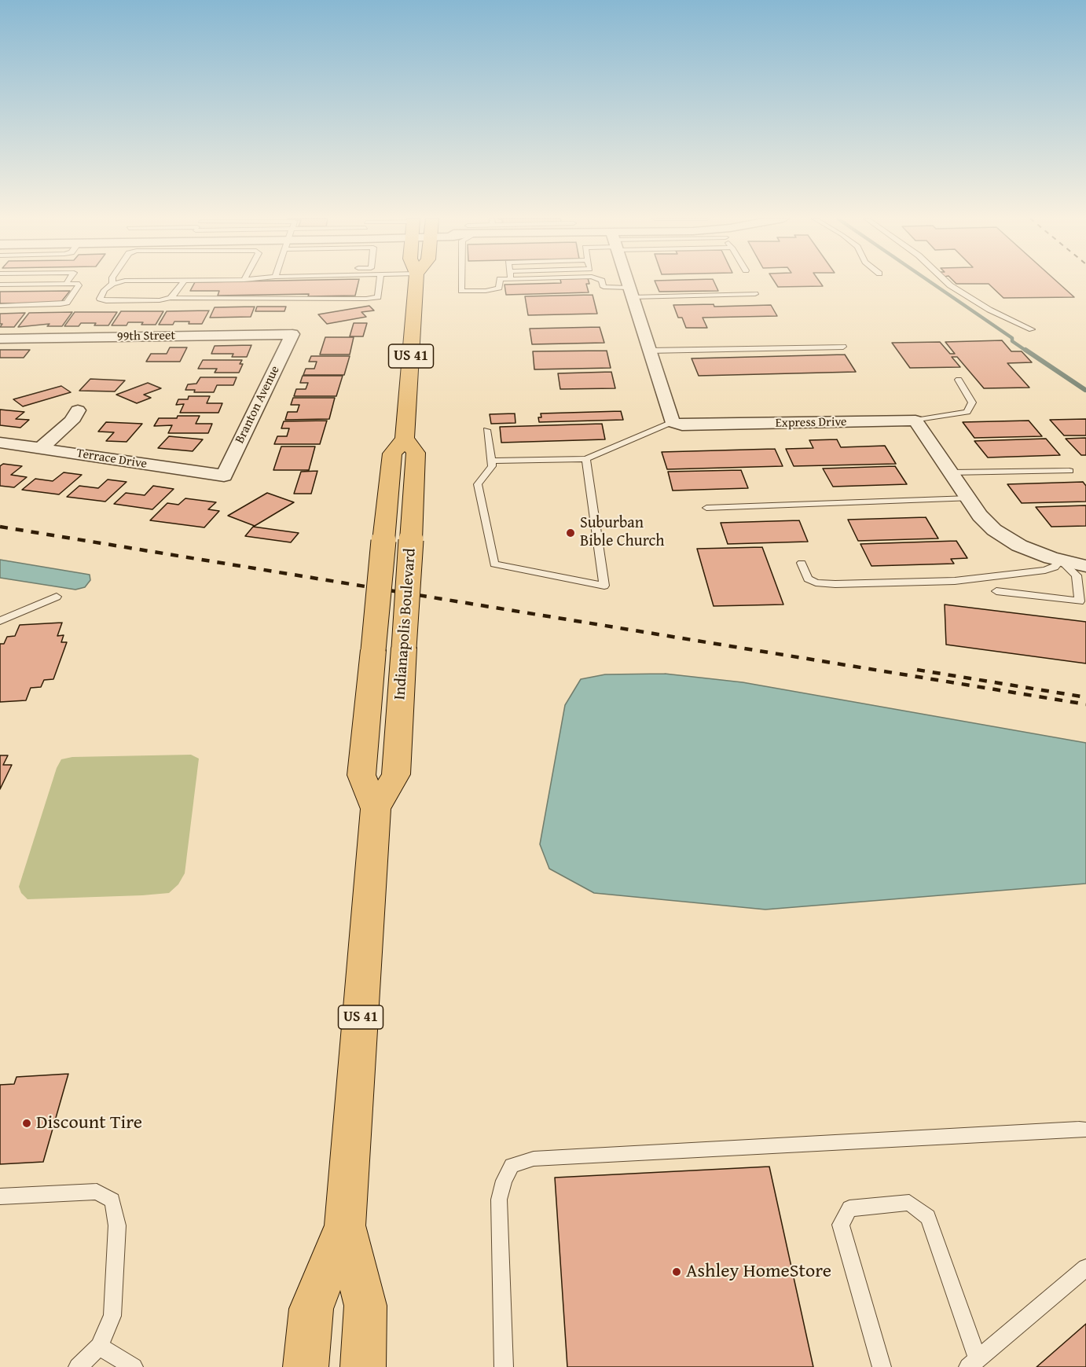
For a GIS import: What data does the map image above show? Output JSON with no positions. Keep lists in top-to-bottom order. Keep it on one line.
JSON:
{"streets":{"highway":["US 41","Indianapolis Boulevard"],"street":["99th Street","Branton Avenue","Express Drive","Terrace Drive"]},"crossings":[["99th Street","Branton Avenue"],["US 41","Indianapolis Boulevard"],["Branton Avenue","Terrace Drive"]],"places":["Suburban Bible Church","Discount Tire","Ashley HomeStore"]}
